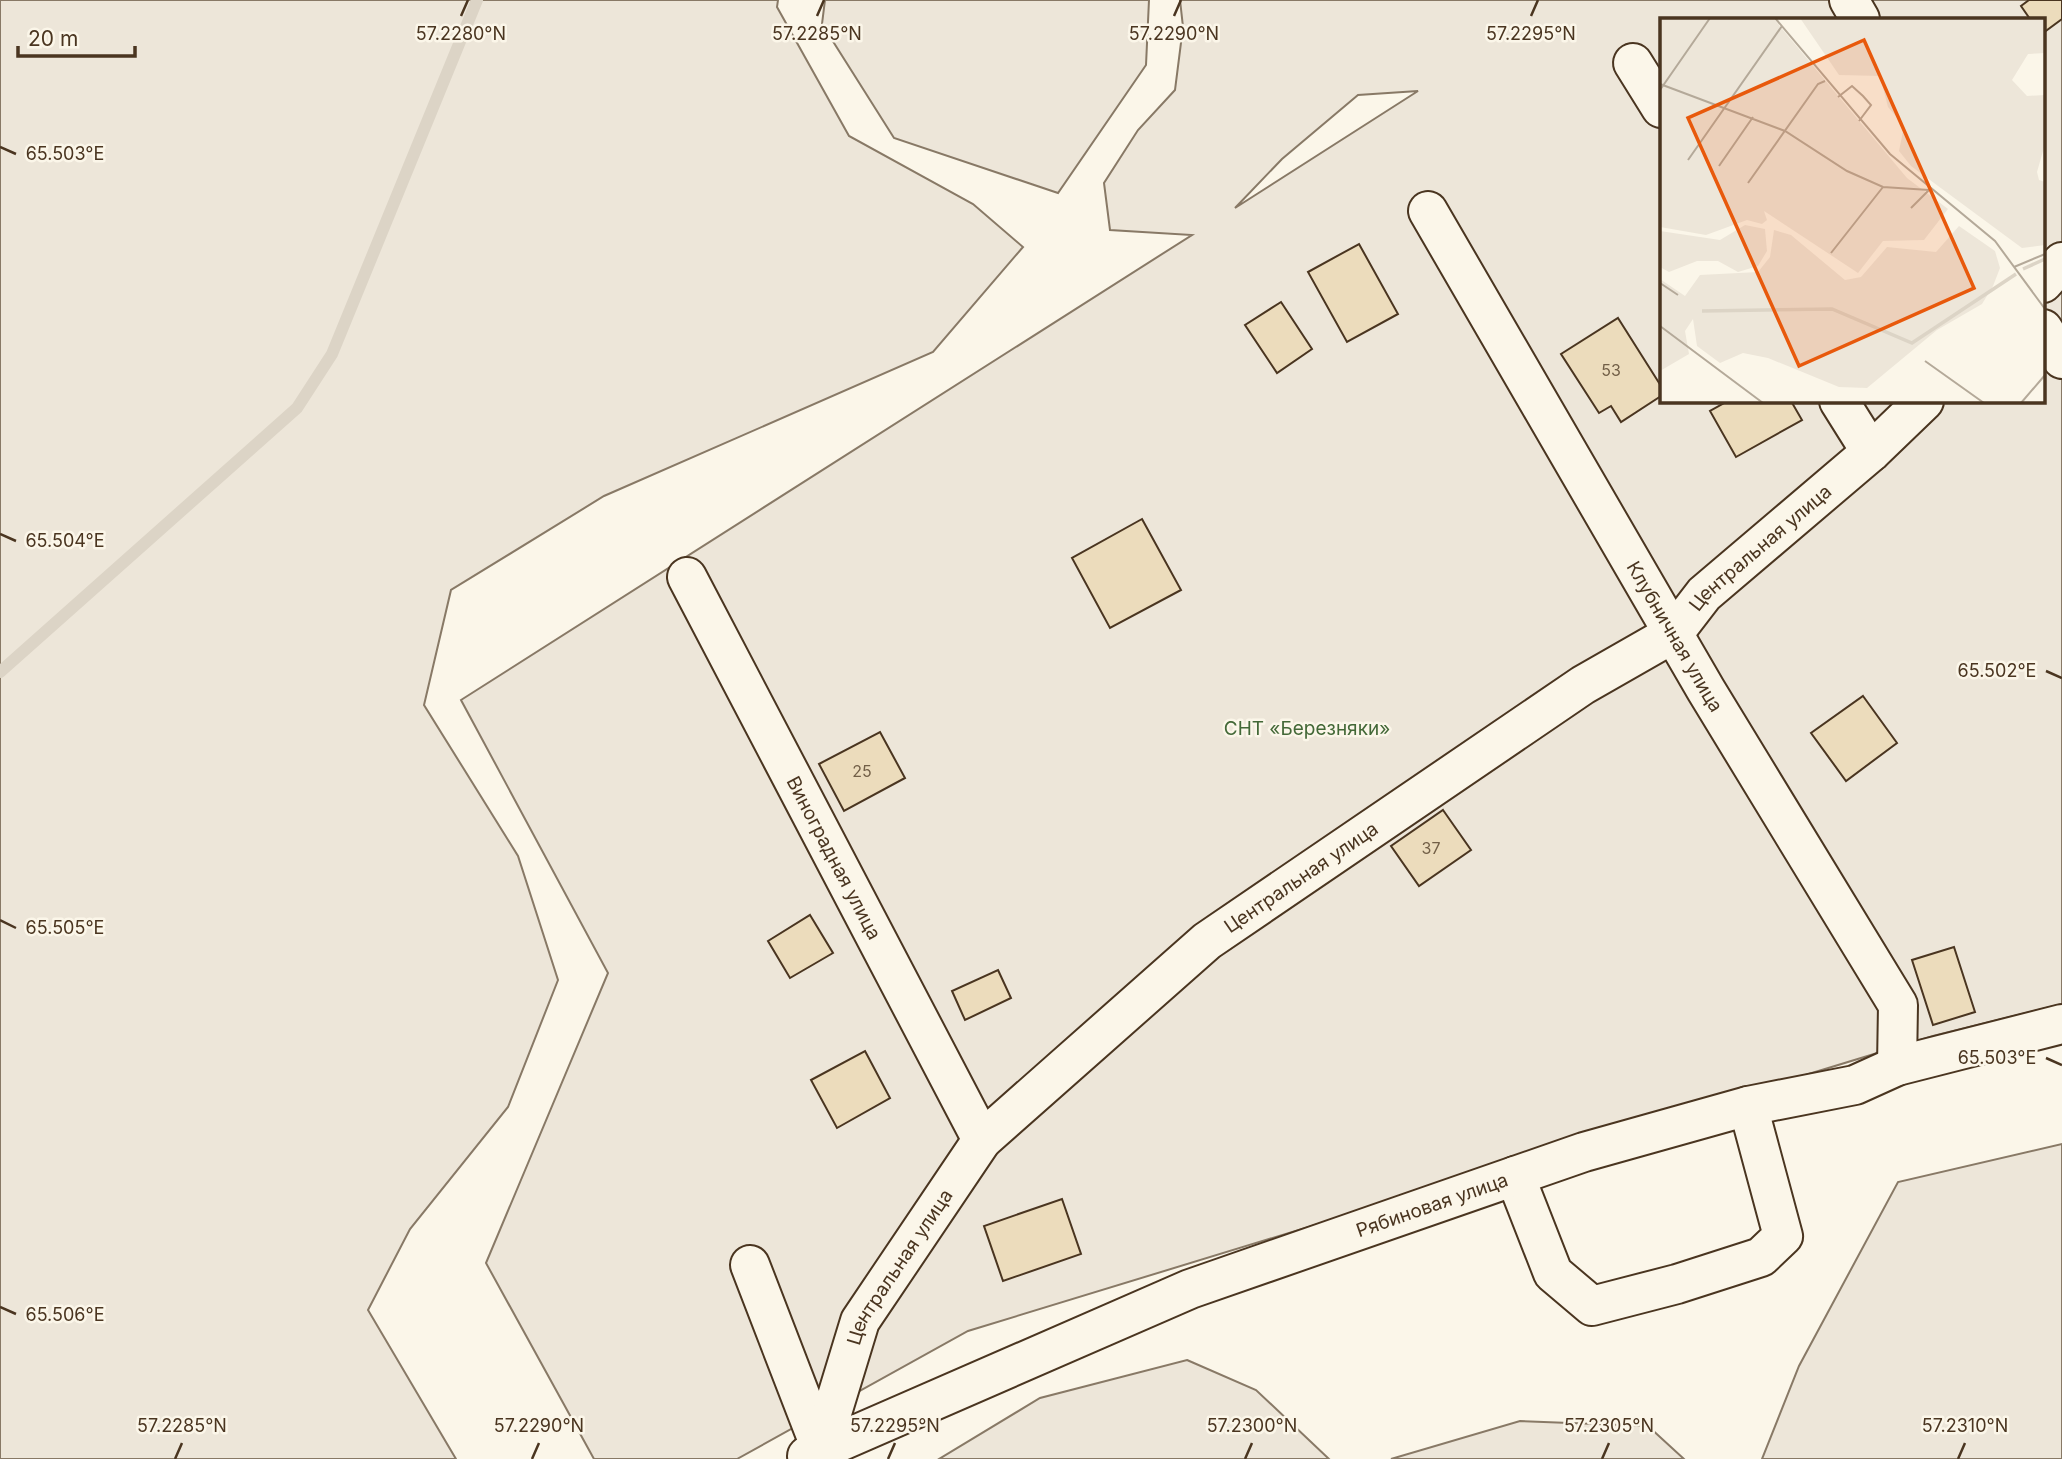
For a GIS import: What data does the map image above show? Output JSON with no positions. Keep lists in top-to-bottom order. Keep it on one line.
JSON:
{"streets":{"street":["Центральная улица","Клубничная улица","Виноградная улица","Рябиновая улица"]},"crossings":[["Центральная улица","Клубничная улица"],["Центральная улица","Виноградная улица"],["Центральная улица","Рябиновая улица"],["Клубничная улица","Рябиновая улица"]],"parks":["СНТ «Березняки»"],"house_numbers":["53","25","37"],"scale_bar":"20 m","coordinates":["57.2280°N","57.2285°N","57.2290°N","57.2295°N","65.503°E","65.504°E","65.502°E","65.505°E","65.506°E","57.2300°N","57.2305°N","57.2310°N"]}
